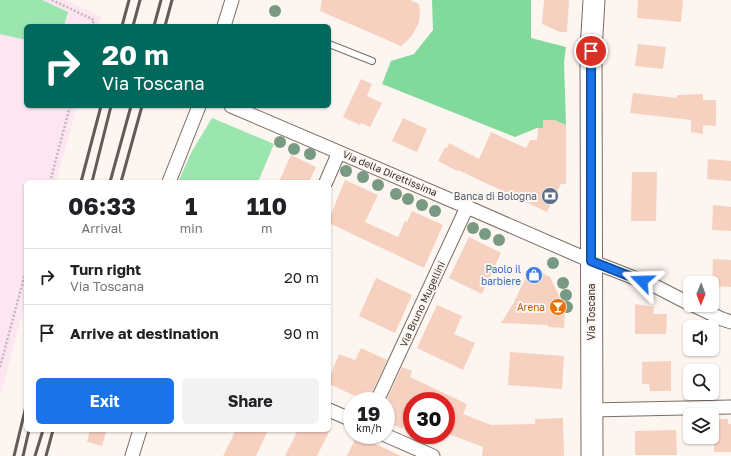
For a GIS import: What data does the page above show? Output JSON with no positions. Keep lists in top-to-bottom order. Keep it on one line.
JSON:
{"streets":{"main road":["Via Toscana"],"street":["Via della Direttissima","Via Bruno Mugellini"]},"crossings":[["Via della Direttissima","Via Bruno Mugellini"],["Via della Direttissima","Via Toscana"]],"places":{"bank":["Banca di Bologna"],"shop":["Paolo il barbiere"],"bar":["Arena"]},"north":"bottom","page":{"turn":["20 m","Via Toscana"],"eta":["06:33","Arrival","1","min","110","m"],"list":[{"name":"Turn right","note":"Via Toscana","value":"20 m"},{"name":"Arrive at destination","value":"90 m"}],"buttons":["Exit","Share"],"speed":"19 km/h","limit":"30"}}
